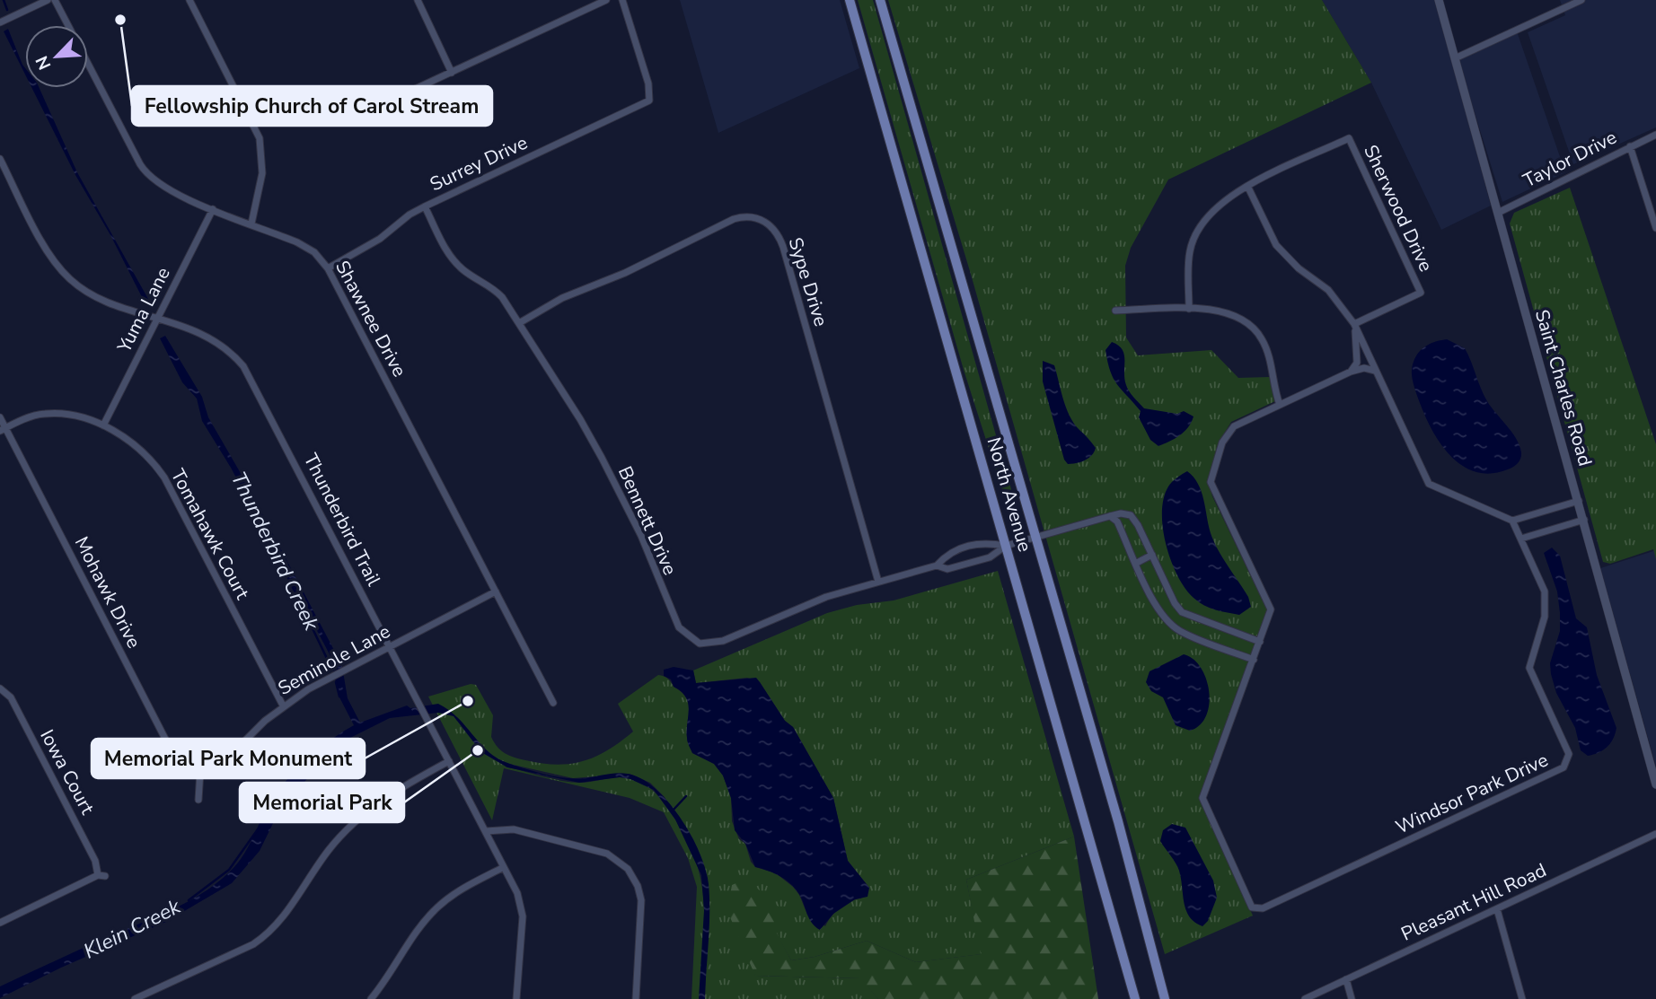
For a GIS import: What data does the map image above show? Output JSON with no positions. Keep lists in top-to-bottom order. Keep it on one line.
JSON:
{"streets":{"main road":["North Avenue"],"street":["Taylor Drive","Surrey Drive","Sherwood Drive","Sype Drive","Yuma Lane","Shawnee Drive","Saint Charles Road","Thunderbird Trail","Bennett Drive","Tomahawk Court","Mohawk Drive","Seminole Lane","Iowa Court","Windsor Park Drive","Pleasant Hill Road"]},"crossings":[["Taylor Drive","Saint Charles Road"],["Surrey Drive","Shawnee Drive"],["Surrey Drive","Bennett Drive"],["Sype Drive","Bennett Drive"],["Yuma Lane","Shawnee Drive"],["Yuma Lane","Thunderbird Trail"],["Yuma Lane","Tomahawk Court"],["Shawnee Drive","Seminole Lane"],["North Avenue","Bennett Drive"],["Thunderbird Trail","Seminole Lane"],["Tomahawk Court","Mohawk Drive"],["Tomahawk Court","Seminole Lane"],["Mohawk Drive","Seminole Lane"]],"water":["Thunderbird Creek","Klein Creek"],"places":["Fellowship Church of Carol Stream","Memorial Park Monument","Memorial Park"],"north":"bottom left"}
